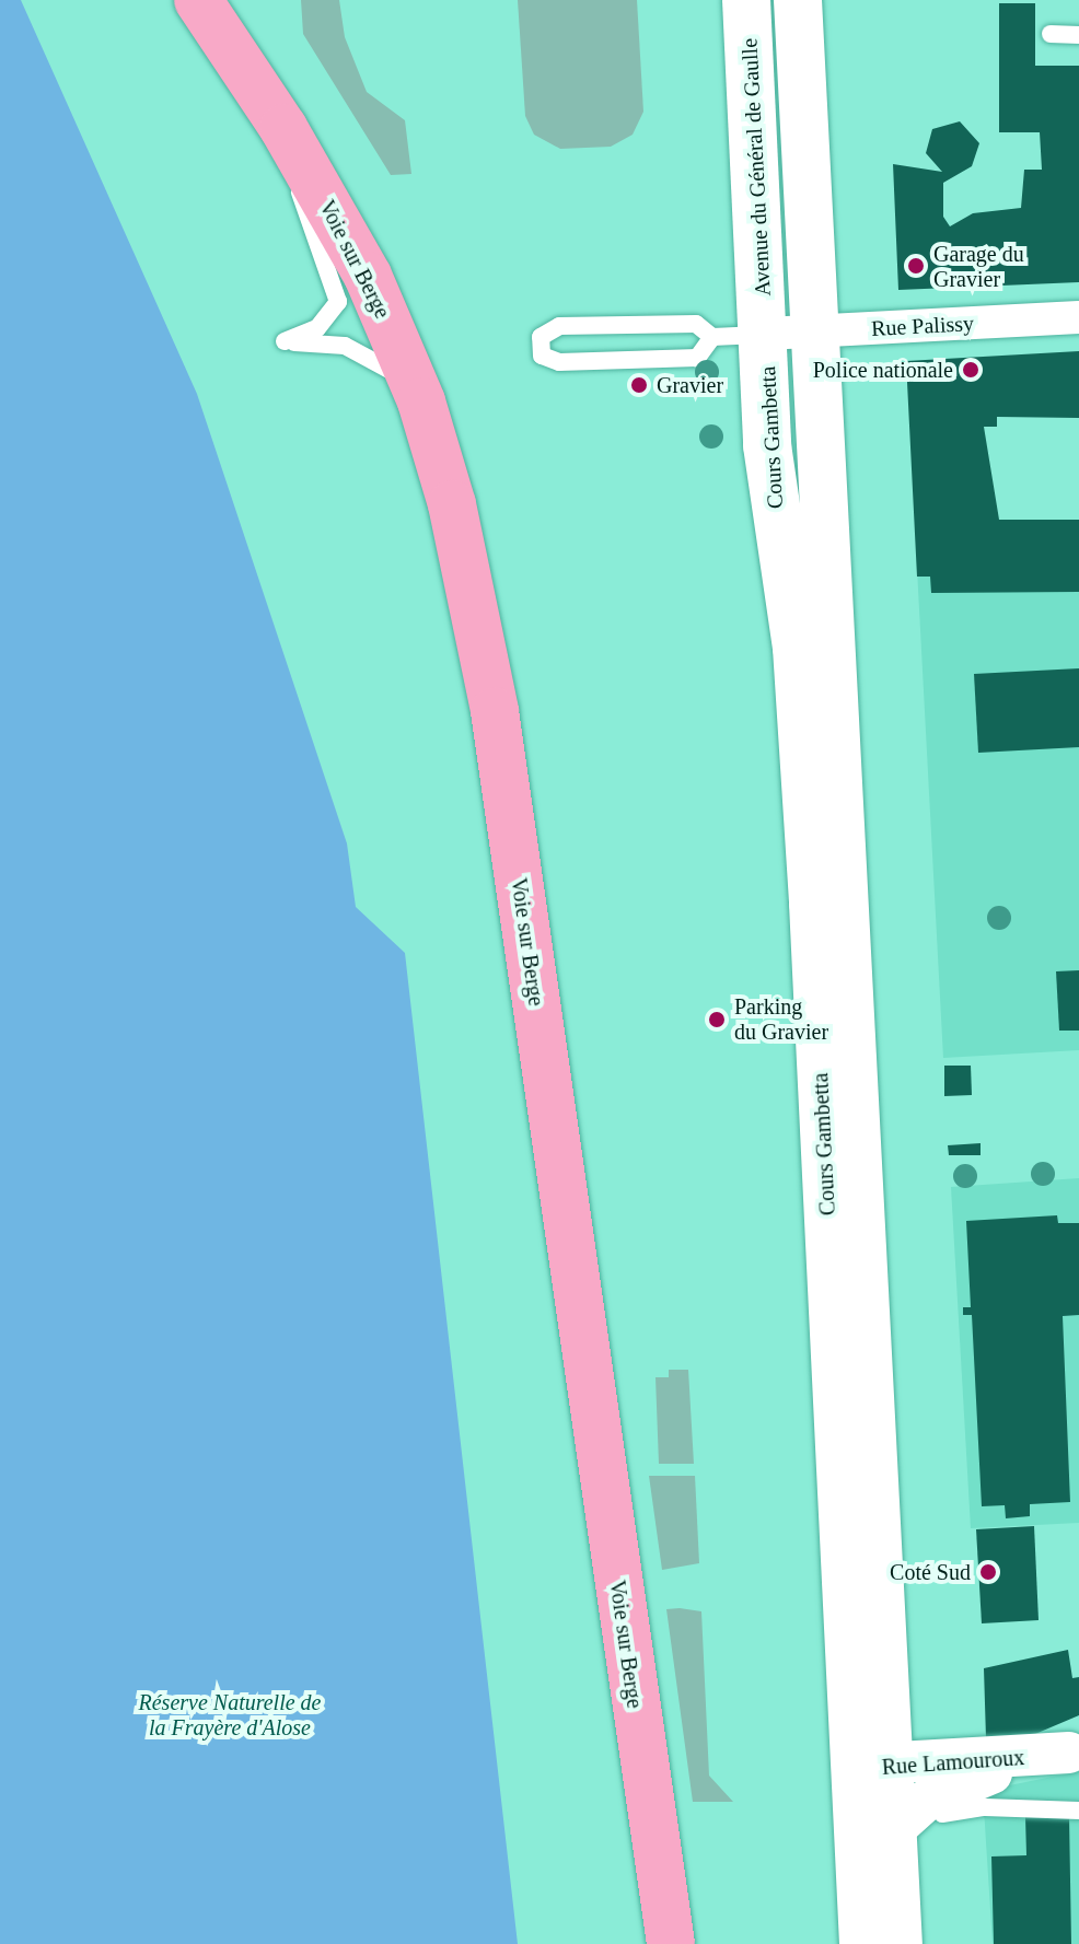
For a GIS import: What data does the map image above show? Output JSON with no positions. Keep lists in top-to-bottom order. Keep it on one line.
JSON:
{"streets":{"main road":["Avenue du Général de Gaulle","Voie sur Berge","Cours Gambetta"],"street":["Rue Palissy","Rue Lamouroux"]},"crossings":[["Avenue du Général de Gaulle","Rue Palissy"],["Avenue du Général de Gaulle","Cours Gambetta"],["Rue Palissy","Cours Gambetta"],["Cours Gambetta","Rue Lamouroux"]],"parks":["Réserve Naturelle de la Frayère d'Alose"],"places":["Garage du Gravier","Police nationale","Gravier","Parking du Gravier","Coté Sud"]}
